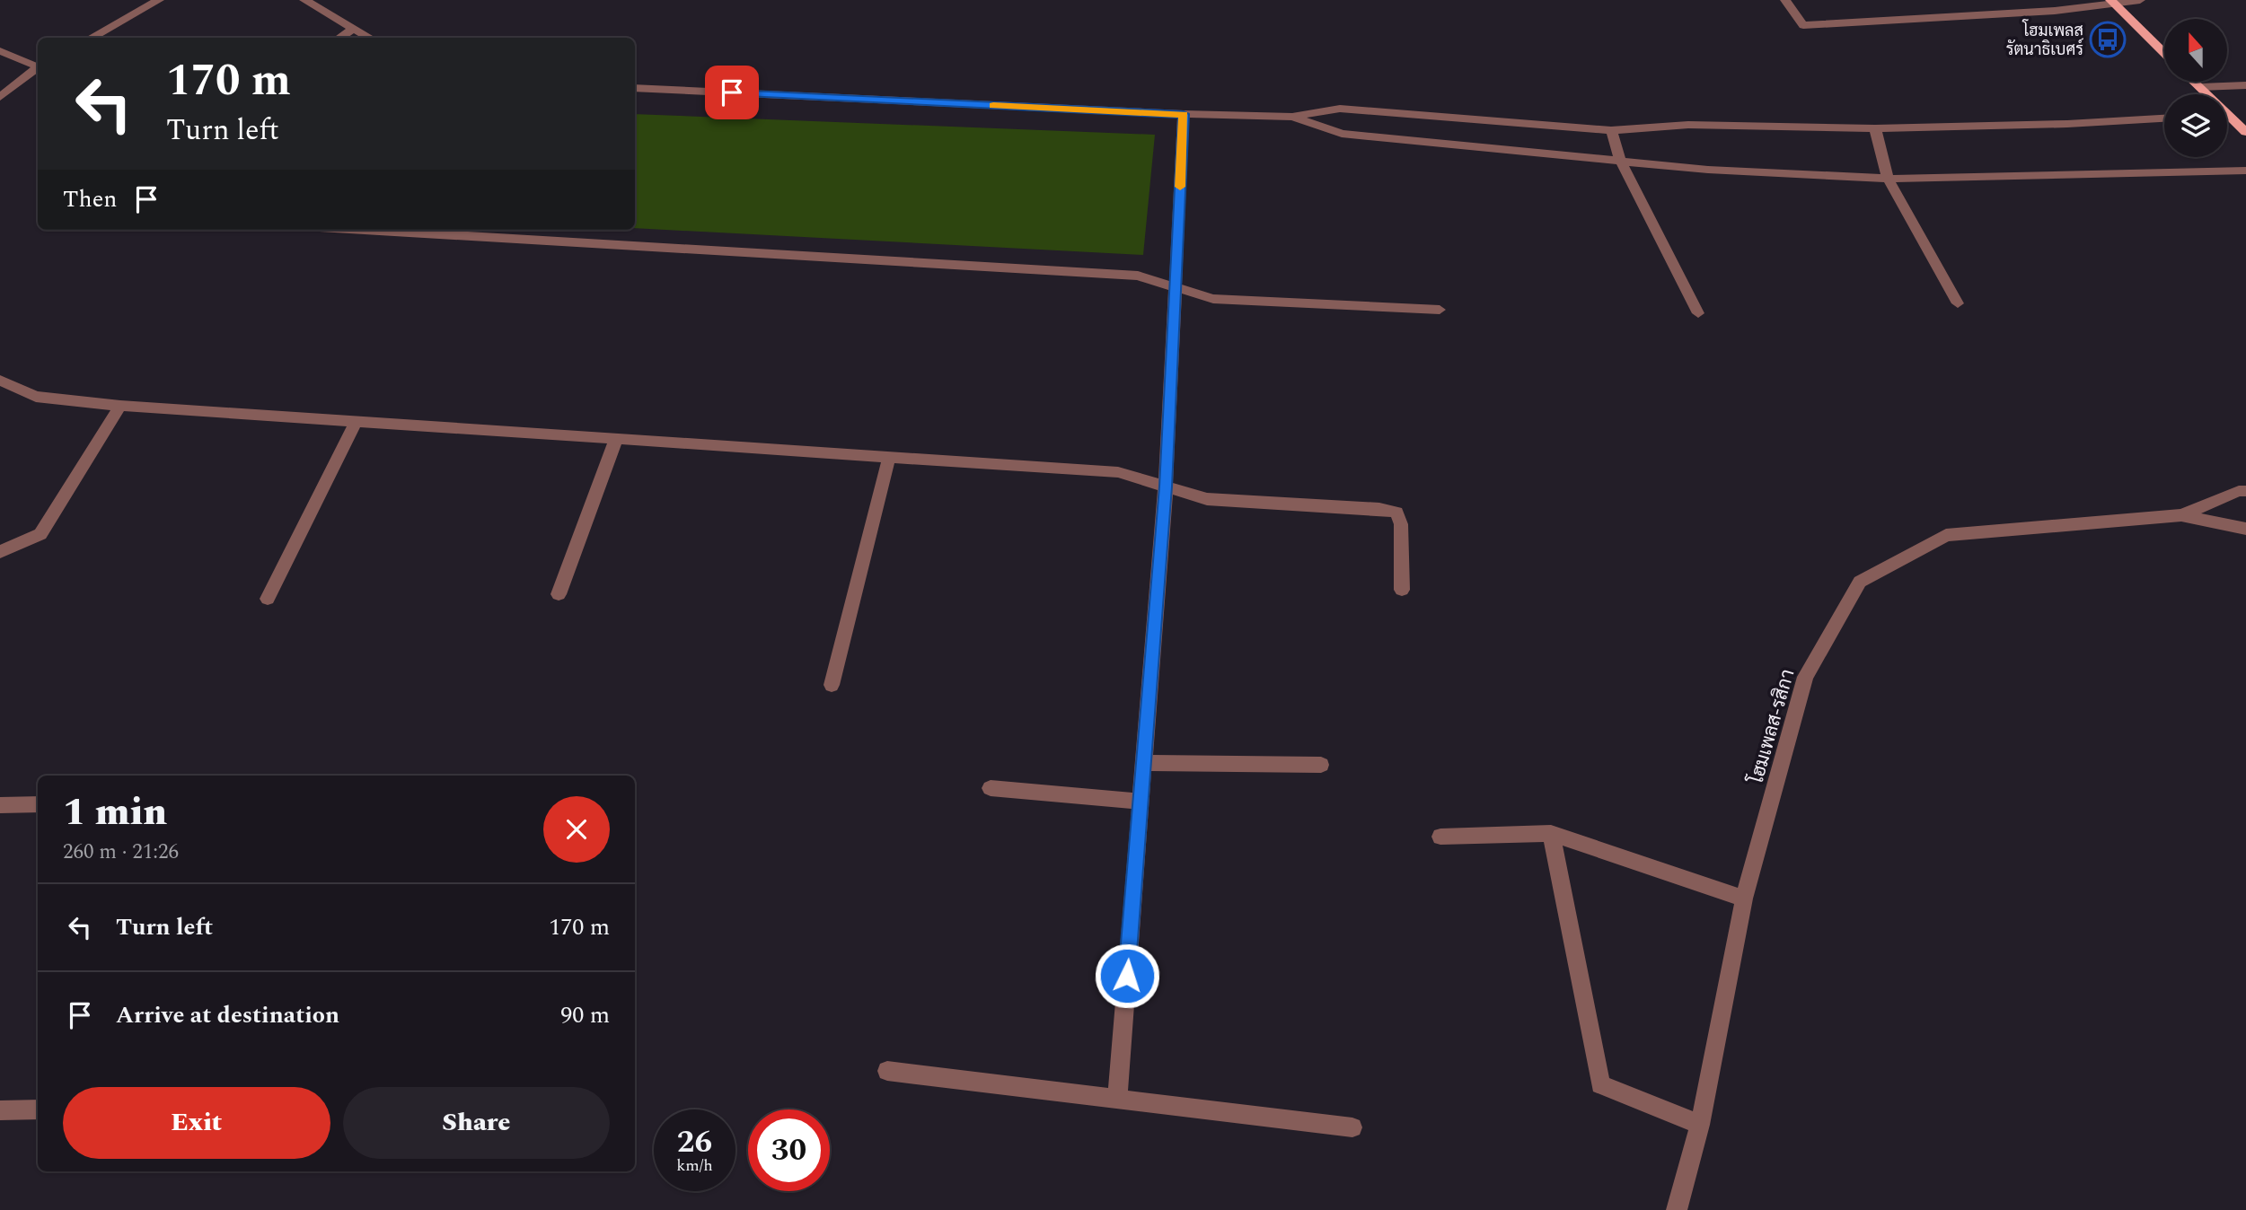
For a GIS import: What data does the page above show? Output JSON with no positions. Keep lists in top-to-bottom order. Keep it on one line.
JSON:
{"streets":{"street":["โฮมเพลส-รสิกา"]},"places":{"bus stop":["โฮมเพลส รัตนาธิเบศร์"]},"north":"top","page":{"turn":["170 m","Turn left"],"then":"Then","heading":["1 min","260 m · 21:26"],"list":[{"name":"Turn left","value":"170 m"},{"name":"Arrive at destination","value":"90 m"}],"buttons":["Exit","Share"],"speed":"26 km/h","limit":"30"}}
